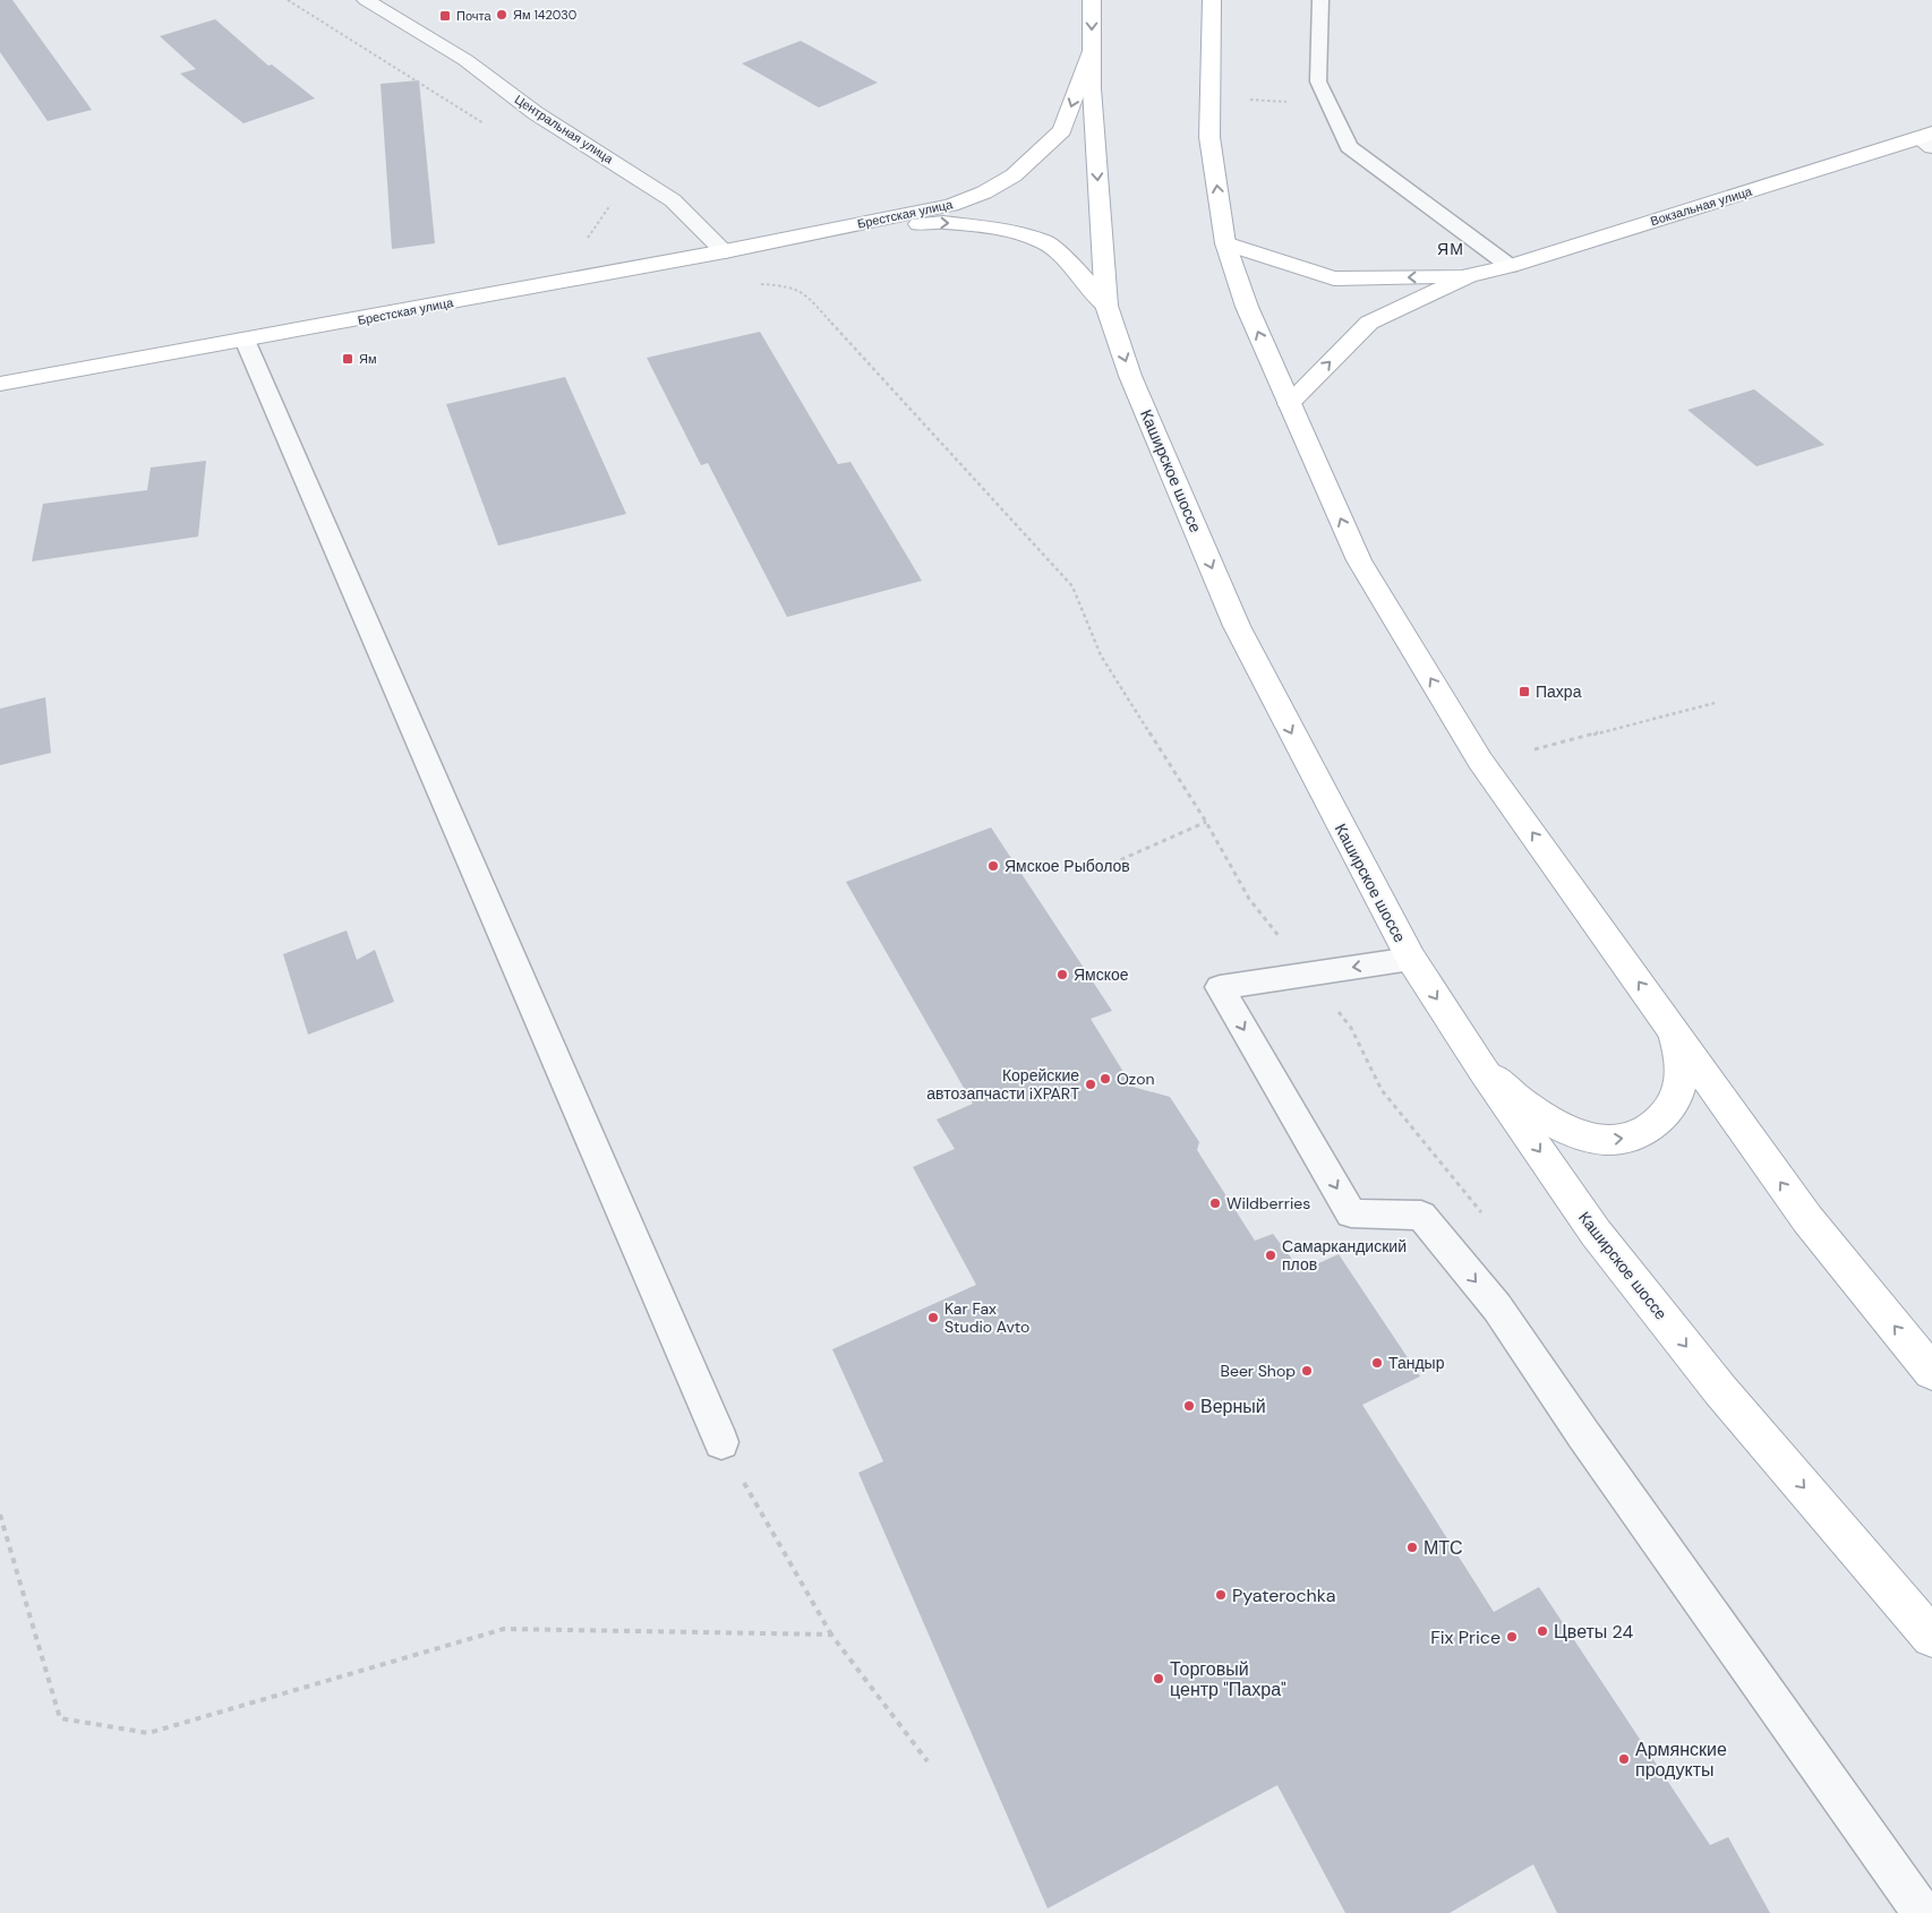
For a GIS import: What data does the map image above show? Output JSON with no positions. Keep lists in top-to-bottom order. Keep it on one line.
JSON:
{"streets":{"main road":["Вокзальная улица","Брестская улица","Каширское шоссе"],"street":["Центральная улица"]},"crossings":[["Центральная улица","Брестская улица"],["Брестская улица","Каширское шоссе"]],"districts":["ЯМ"],"places":{"other":["Ям 142030","Ямское Рыболов","Ямское","Ozon","Корейские автозапчасти iXPART","Wildberries","Самаркандиский плов","Kar Fax Studio Avto","Тандыр","Beer Shop","Верный","МТС","Pyaterochka","Цветы 24","Fix Price","Торговый центр \"Пахра\"","Армянские продукты"],"transit":["Почта","Ям","Пахра"]}}
